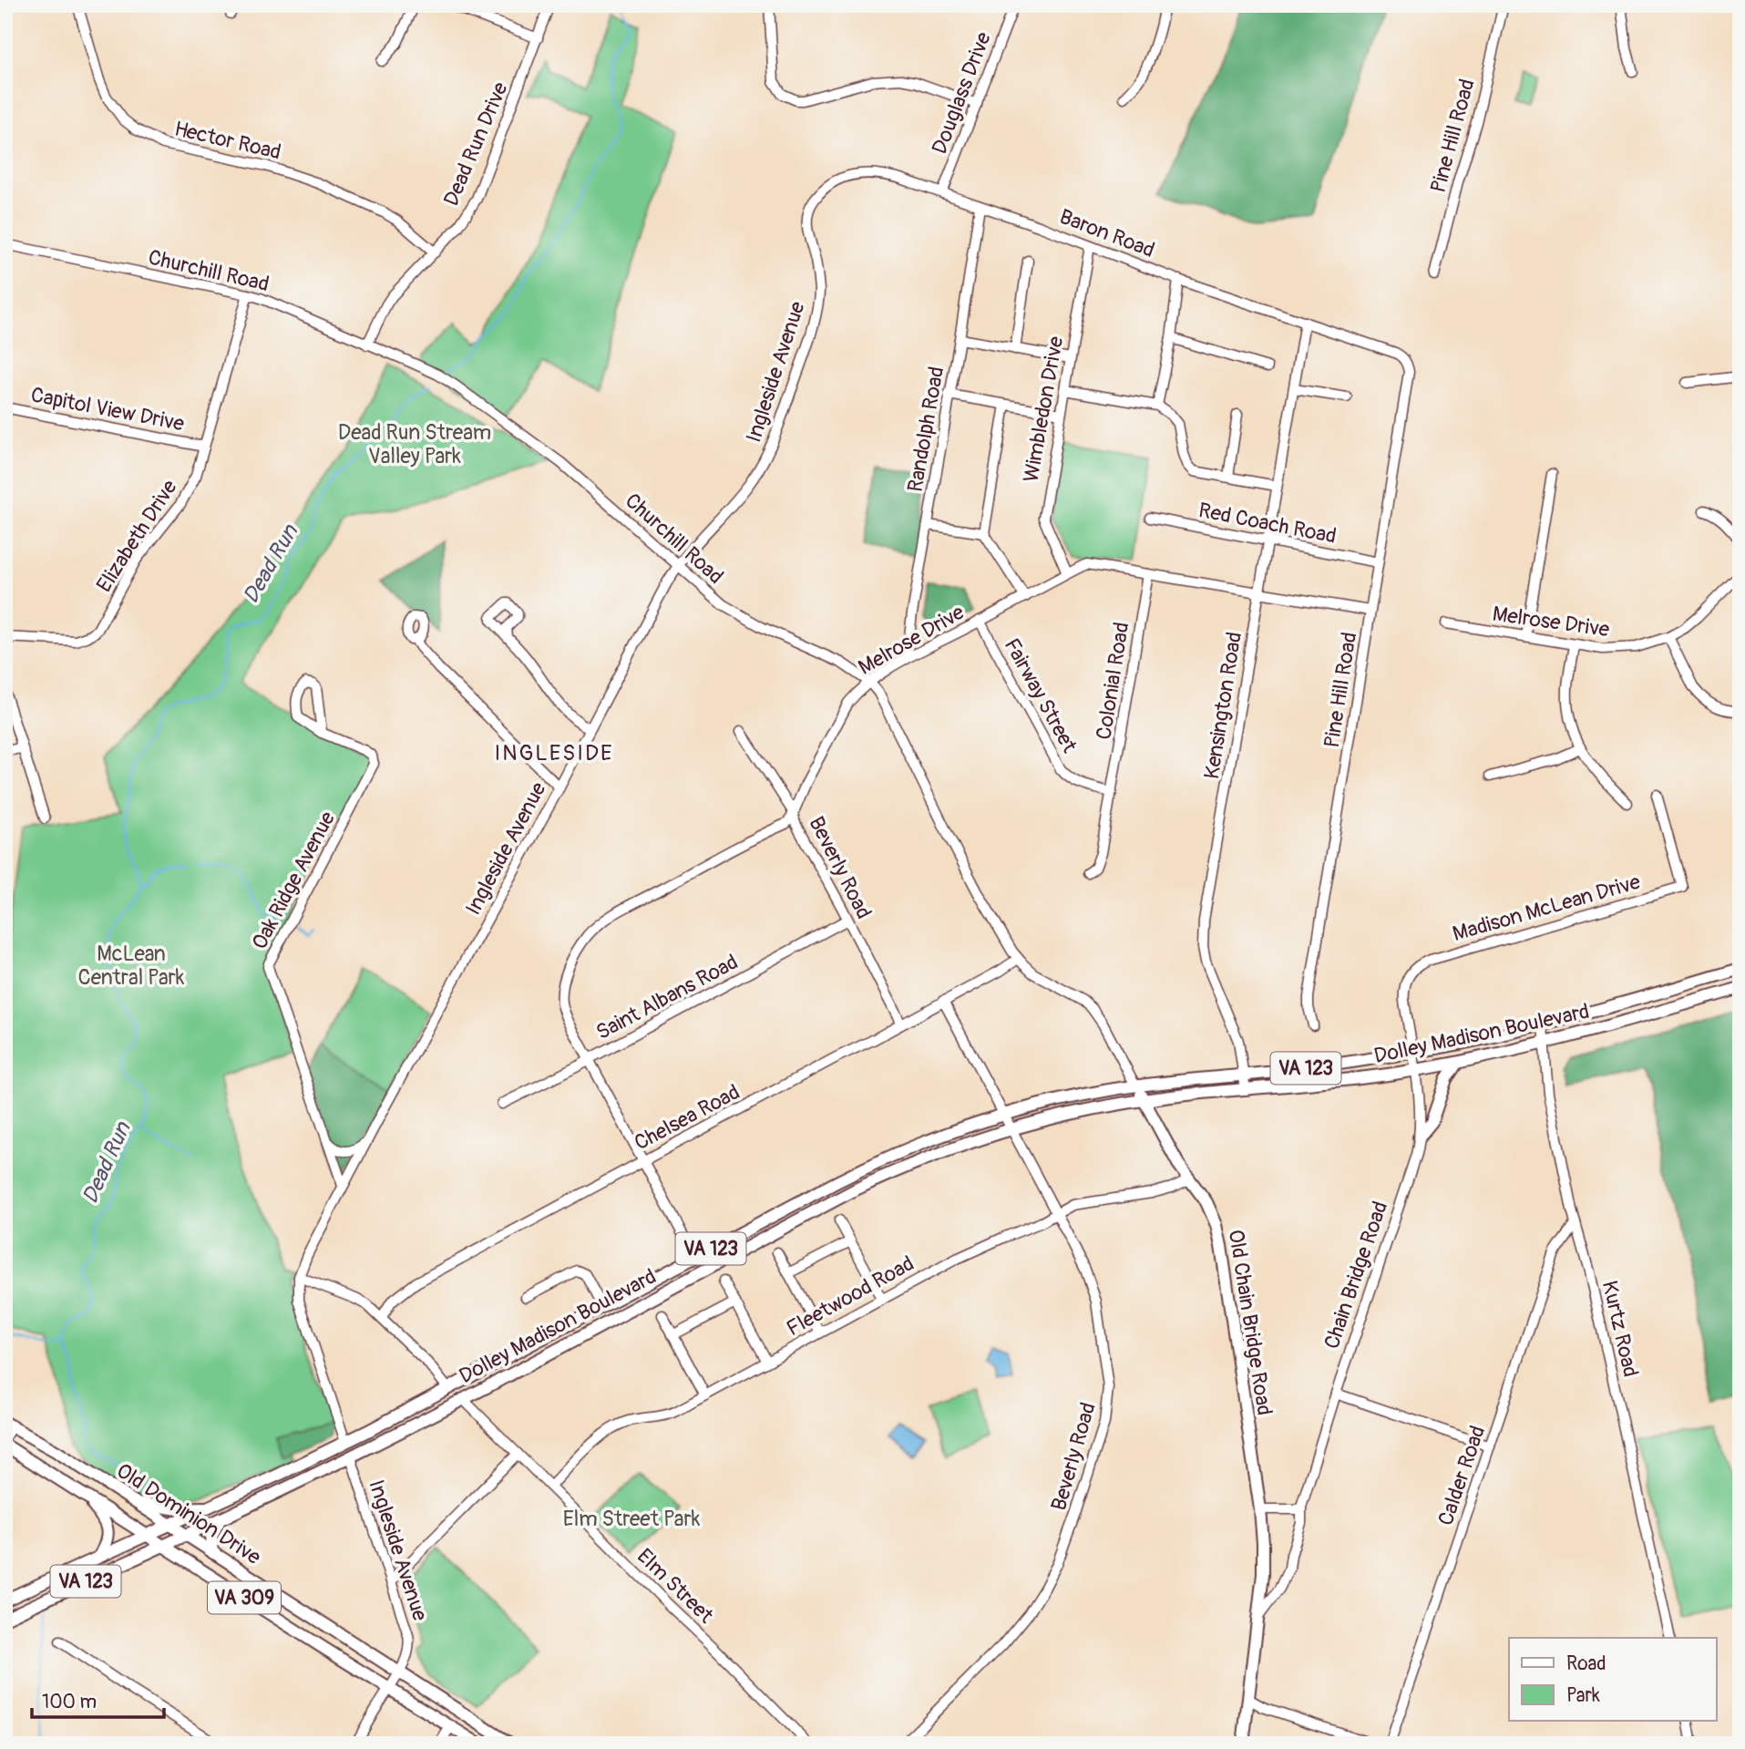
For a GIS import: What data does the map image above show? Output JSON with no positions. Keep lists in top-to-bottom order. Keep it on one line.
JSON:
{"streets":{"main road":["Dolley Madison Boulevard","VA 123","Old Chain Bridge Road","Old Dominion Drive","VA 309"],"street":["Douglass Drive","Pine Hill Road","Hector Road","Dead Run Drive","Baron Road","Churchill Road","Ingleside Avenue","Capitol View Drive","Wimbledon Drive","Randolph Road","Red Coach Road","Elizabeth Drive","Melrose Drive","Colonial Road","Fairway Street","Kensington Road","Beverly Road","Oak Ridge Avenue","Madison McLean Drive","Saint Albans Road","Chelsea Road","Chain Bridge Road","Fleetwood Road","Kurtz Road","Calder Road","Elm Street"]},"crossings":[["Douglass Drive","Baron Road"],["Pine Hill Road","Baron Road"],["Pine Hill Road","Red Coach Road"],["Pine Hill Road","Melrose Drive"],["Hector Road","Dead Run Drive"],["Dead Run Drive","Churchill Road"],["Baron Road","Ingleside Avenue"],["Baron Road","Wimbledon Drive"],["Baron Road","Randolph Road"],["Baron Road","Kensington Road"],["Churchill Road","Ingleside Avenue"],["Churchill Road","Elizabeth Drive"],["Churchill Road","Melrose Drive"],["Churchill Road","Dolley Madison Boulevard"],["Churchill Road","Chelsea Road"],["Churchill Road","Old Chain Bridge Road"],["Ingleside Avenue","Oak Ridge Avenue"],["Ingleside Avenue","Dolley Madison Boulevard"],["Ingleside Avenue","Old Dominion Drive"],["Capitol View Drive","Elizabeth Drive"],["Wimbledon Drive","Melrose Drive"],["Randolph Road","Melrose Drive"],["Red Coach Road","Kensington Road"],["Melrose Drive","Colonial Road"],["Melrose Drive","Fairway Street"],["Melrose Drive","Kensington Road"],["Melrose Drive","Beverly Road"],["Melrose Drive","Saint Albans Road"],["Colonial Road","Fairway Street"],["Kensington Road","Dolley Madison Boulevard"],["Beverly Road","Saint Albans Road"],["Beverly Road","Dolley Madison Boulevard"],["Beverly Road","Chelsea Road"],["Beverly Road","Fleetwood Road"],["Madison McLean Drive","Dolley Madison Boulevard"],["Madison McLean Drive","Chain Bridge Road"],["Dolley Madison Boulevard","Chain Bridge Road"],["Dolley Madison Boulevard","Old Chain Bridge Road"],["Dolley Madison Boulevard","Kurtz Road"],["Dolley Madison Boulevard","Old Dominion Drive"],["Dolley Madison Boulevard","Elm Street"],["Fleetwood Road","Old Chain Bridge Road"],["Fleetwood Road","Elm Street"],["Kurtz Road","Calder Road"]],"districts":["INGLESIDE"],"water":["Dead Run"],"parks":["Dead Run Stream Valley Park","McLean Central Park","Elm Street Park"],"legend":["Road","Park"],"scale_bar":"100 m"}
